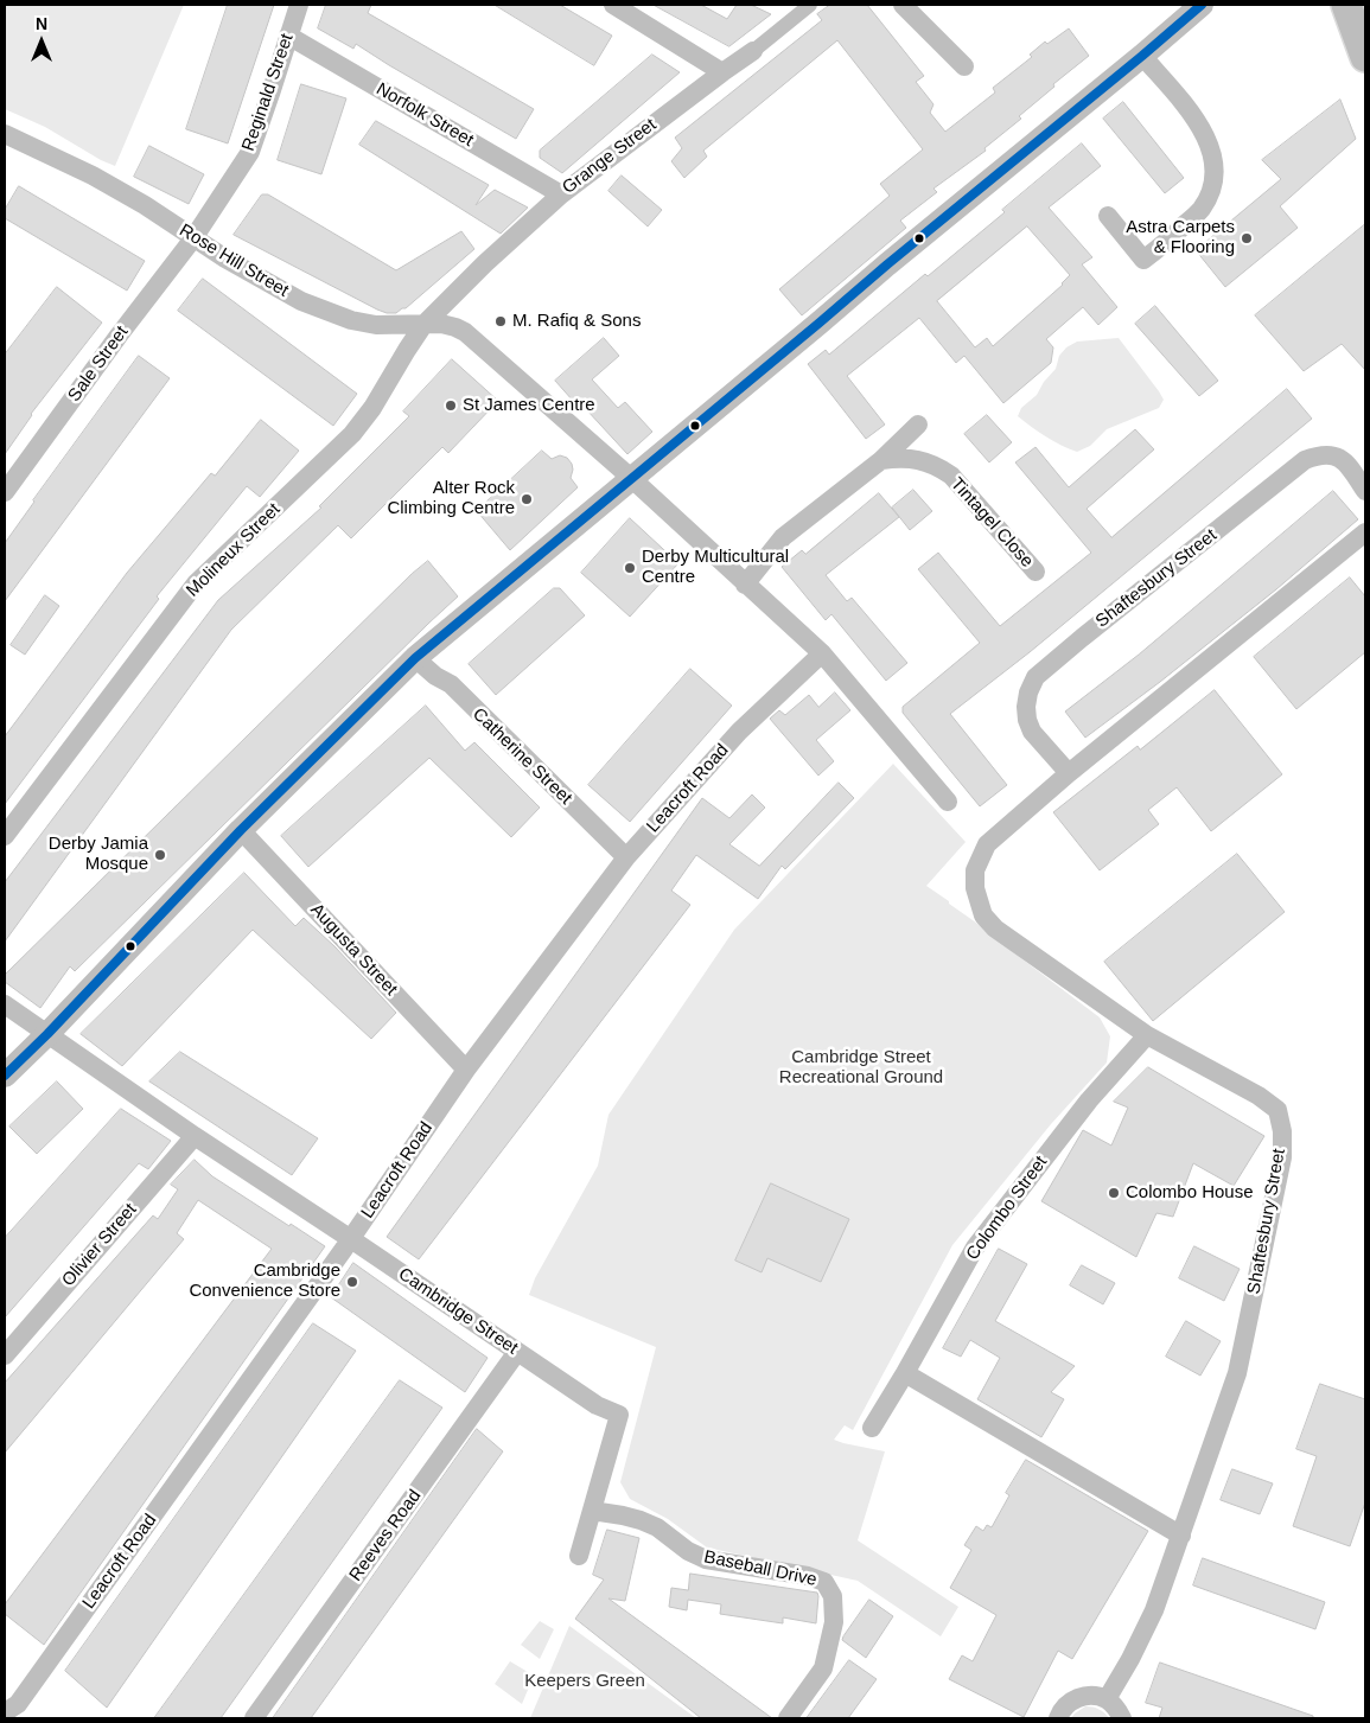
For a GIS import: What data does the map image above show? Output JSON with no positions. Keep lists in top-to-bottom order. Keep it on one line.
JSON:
{"streets":{"street":["Reginald Street","Norfolk Street","Grange Street","Rose Hill Street","Sale Street","Tintagel Close","Molineux Street","Shaftesbury Street","Catherine Street","Leacroft Road","Augusta Street","Colombo Street","Olivier Street","Cambridge Street","Reeves Road","Baseball Drive"]},"crossings":[["Reginald Street","Norfolk Street"],["Reginald Street","Rose Hill Street"],["Reginald Street","Sale Street"],["Norfolk Street","Grange Street"],["Grange Street","Rose Hill Street"],["Grange Street","Molineux Street"],["Rose Hill Street","Sale Street"],["Rose Hill Street","Molineux Street"],["Rose Hill Street","Leacroft Road"],["Shaftesbury Street","Colombo Street"],["Catherine Street","Leacroft Road"],["Leacroft Road","Augusta Street"],["Leacroft Road","Cambridge Street"],["Olivier Street","Cambridge Street"],["Cambridge Street","Reeves Road"],["Cambridge Street","Baseball Drive"]],"parks":["Cambridge Street Recreational Ground","Keepers Green"],"places":["Astra Carpets & Flooring","M. Rafiq & Sons","St James Centre","Alter Rock Climbing Centre","Derby Multicultural Centre","Derby Jamia Mosque","Colombo House","Cambridge Convenience Store"],"north":"top"}
